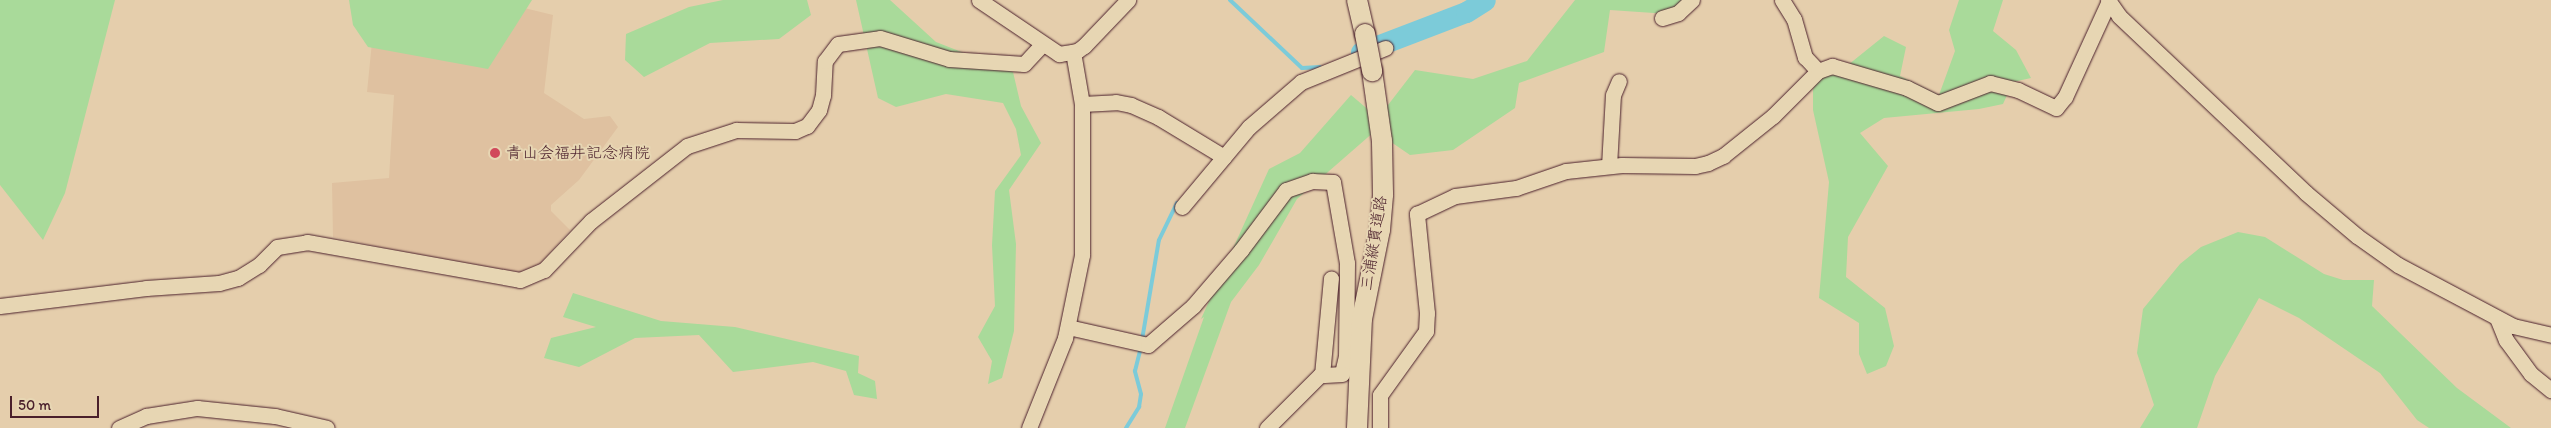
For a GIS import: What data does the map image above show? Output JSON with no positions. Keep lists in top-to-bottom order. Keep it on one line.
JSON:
{"streets":{"main road":["三浦縦貫道路"]},"places":["青山会福井記念病院"],"scale_bar":"50 m"}
